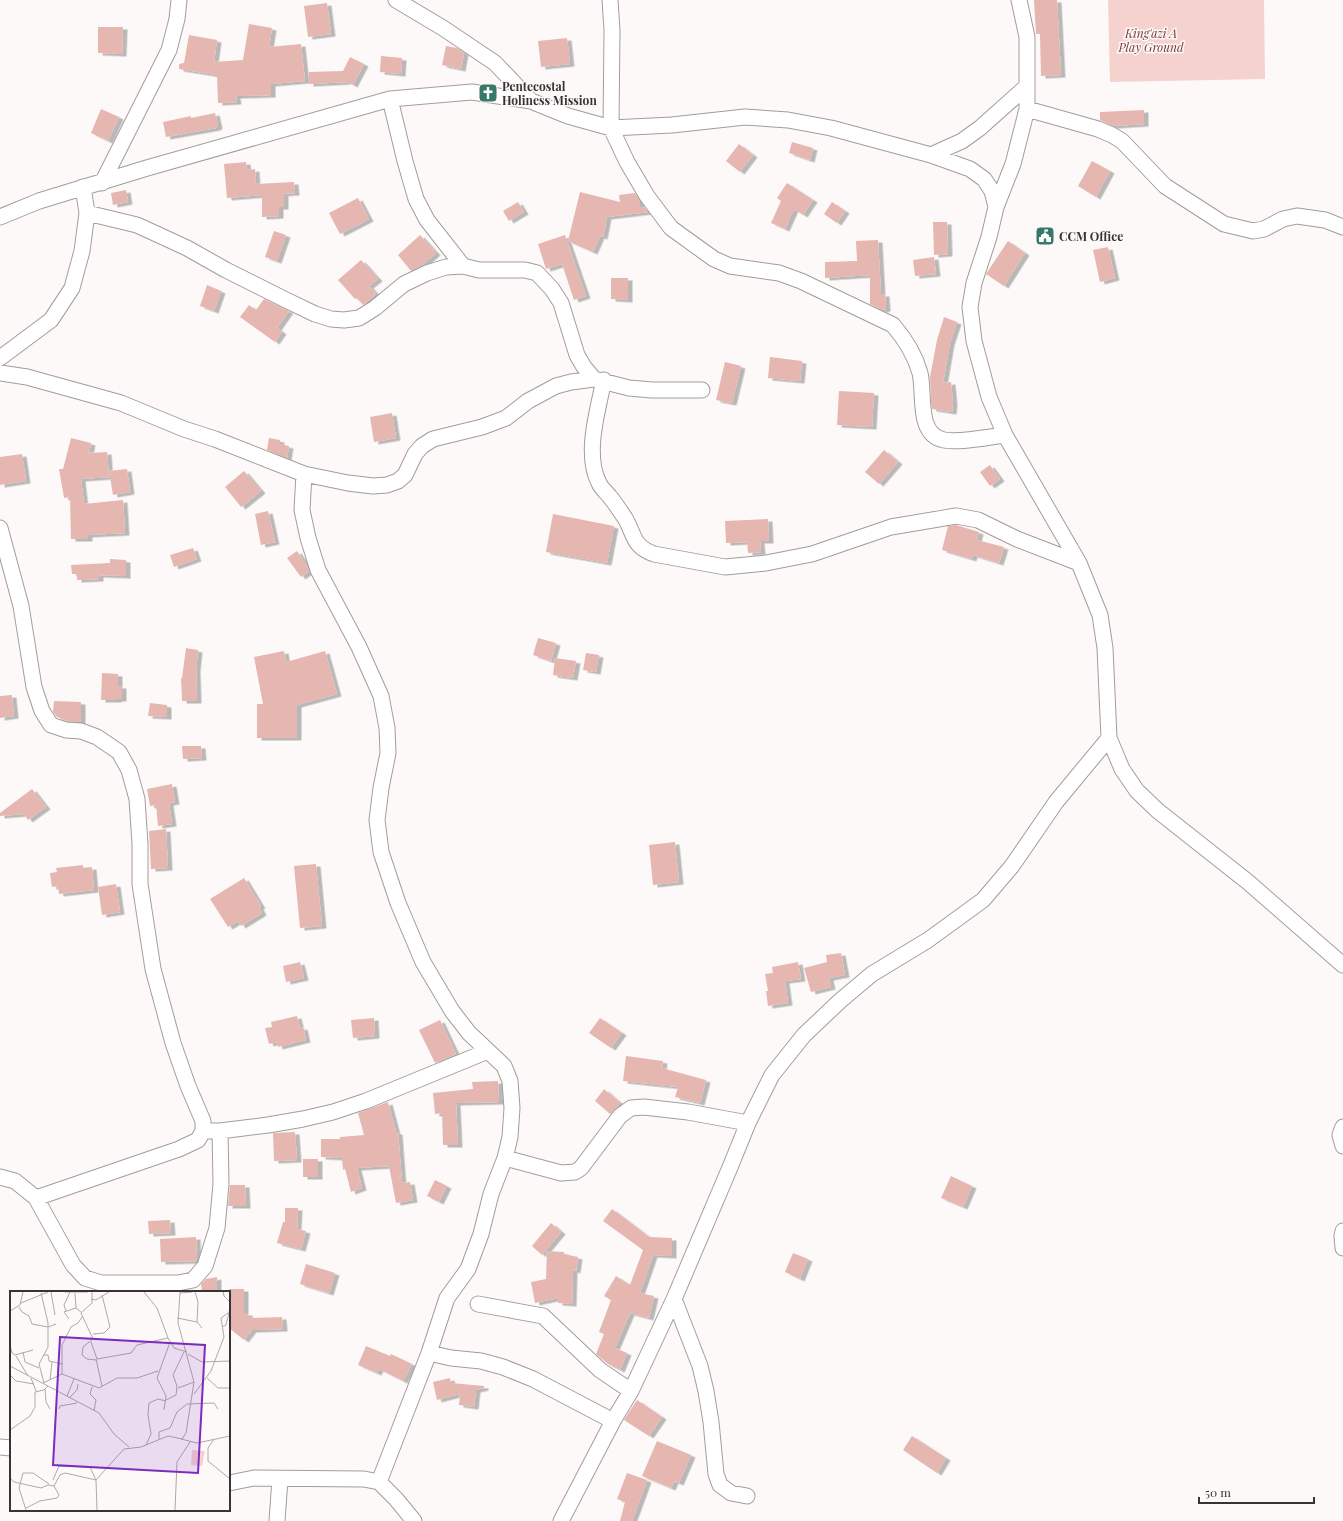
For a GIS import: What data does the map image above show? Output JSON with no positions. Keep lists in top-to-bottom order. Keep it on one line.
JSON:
{"parks":["King'azi A Play Ground"],"places":{"church":["Pentecostal Holiness Mission"],"public building":["CCM Office"]},"scale_bar":"50 m"}
